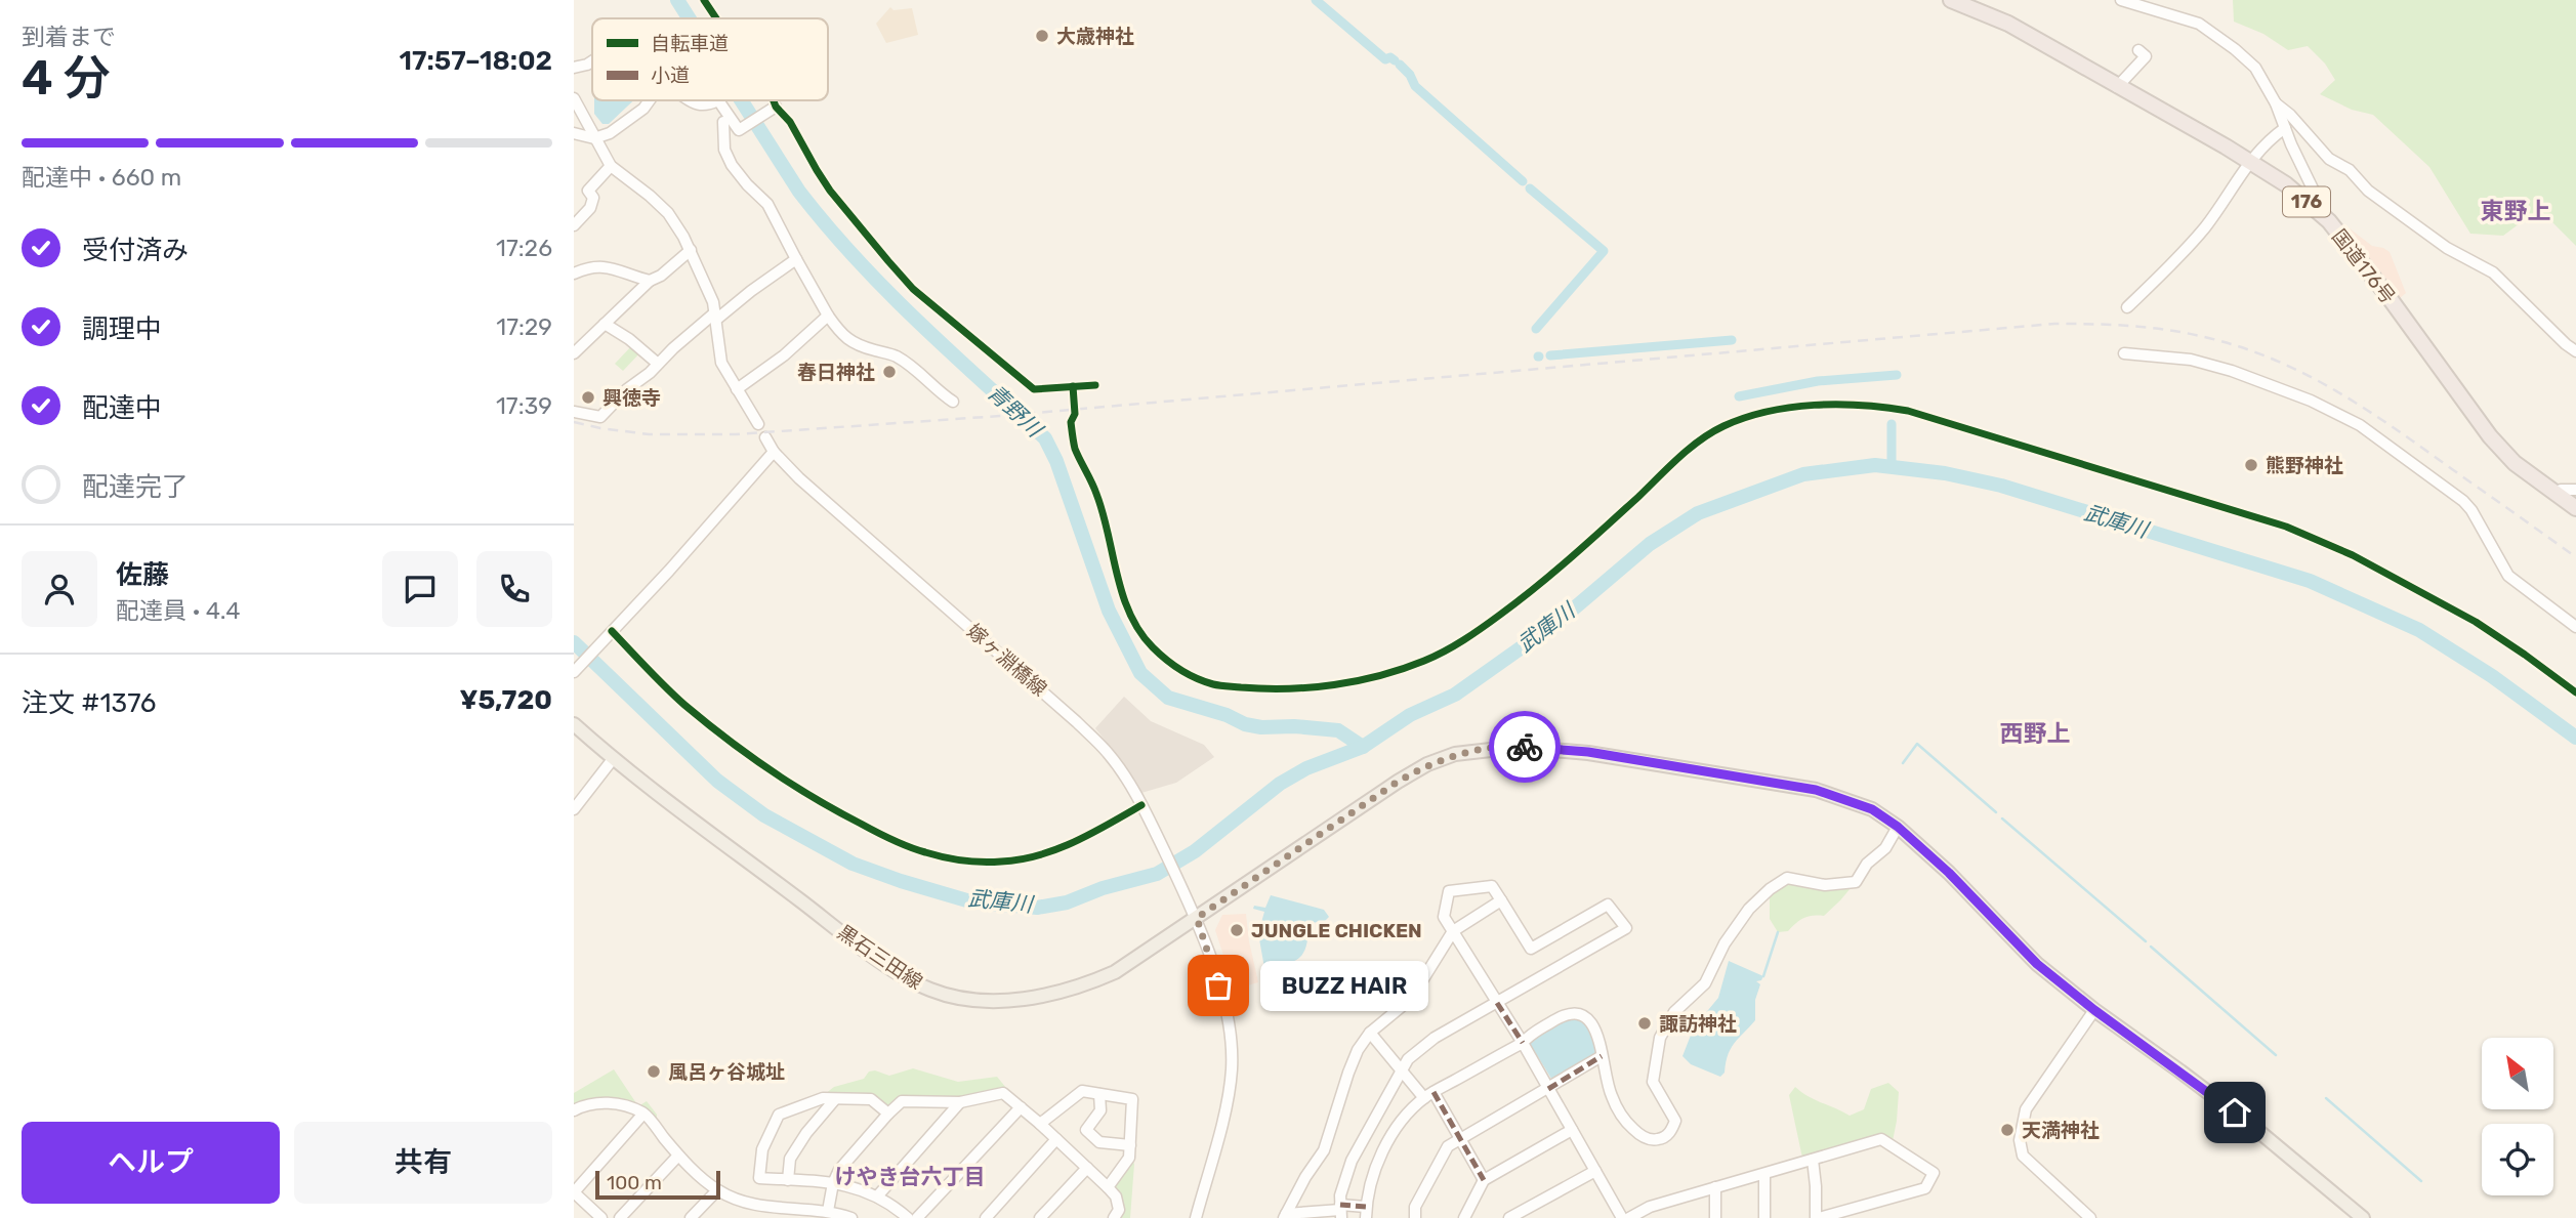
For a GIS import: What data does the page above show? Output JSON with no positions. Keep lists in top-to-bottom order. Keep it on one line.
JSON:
{"streets":{"highway":["176","国道176号"],"main road":["黒石三田線"],"street":["嫁ヶ淵橋線"]},"crossings":[["嫁ヶ淵橋線","黒石三田線"]],"districts":["東野上","西野上","けやき台六丁目"],"water":["青野川","武庫川"],"places":["大歳神社","春日神社","興徳寺","熊野神社","JUNGLE CHICKEN","BUZZ HAIR","諏訪神社","風呂ヶ谷城址","天満神社"],"legend":["自転車道","小道"],"scale_bar":"100 m","north":"top left","page":{"heading":["4 分","到着まで","17:57–18:02"],"panel":["佐藤","配達員 · 4.4","注文 #1376","¥5,720"],"bar":"配達中 · 660 m","list":[["受付済み","17:26"],["調理中","17:29"],["配達中","17:39"],"配達完了"],"bubble":"BUZZ HAIR","buttons":["ヘルプ","共有"],"scale":"100 m"}}
